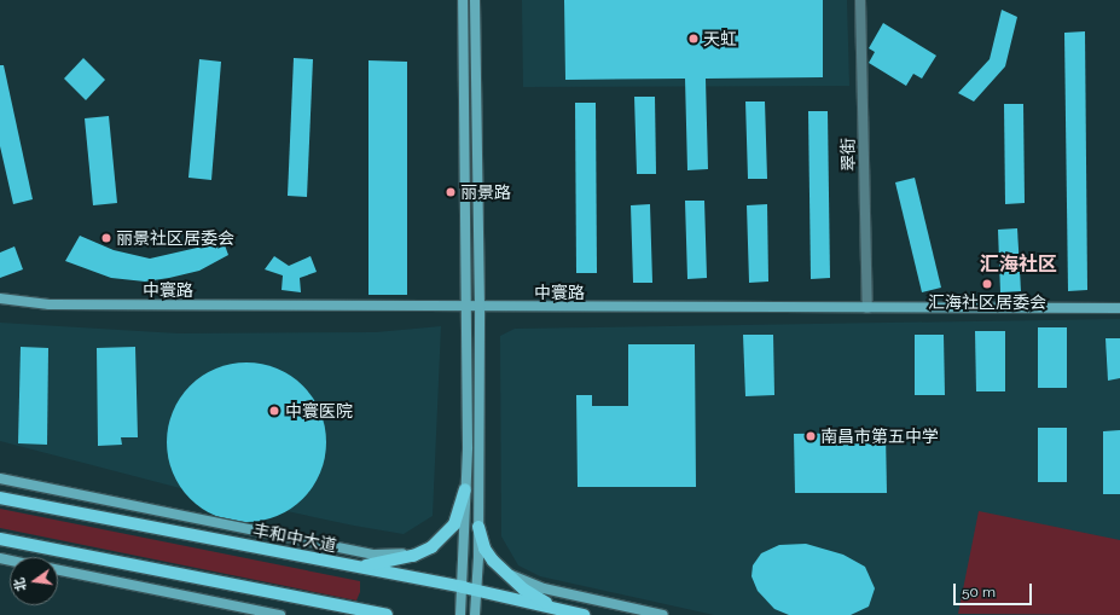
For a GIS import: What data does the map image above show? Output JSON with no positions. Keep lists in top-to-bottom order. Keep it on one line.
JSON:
{"streets":{"main road":["丰和中大道"],"street":["翠街","中寰路"]},"crossings":[["翠街","中寰路"]],"districts":["汇海社区"],"places":["天虹","丽景路","丽景社区居委会","汇海社区居委会","中寰医院","南昌市第五中学"],"scale_bar":"50 m","north":"left"}
